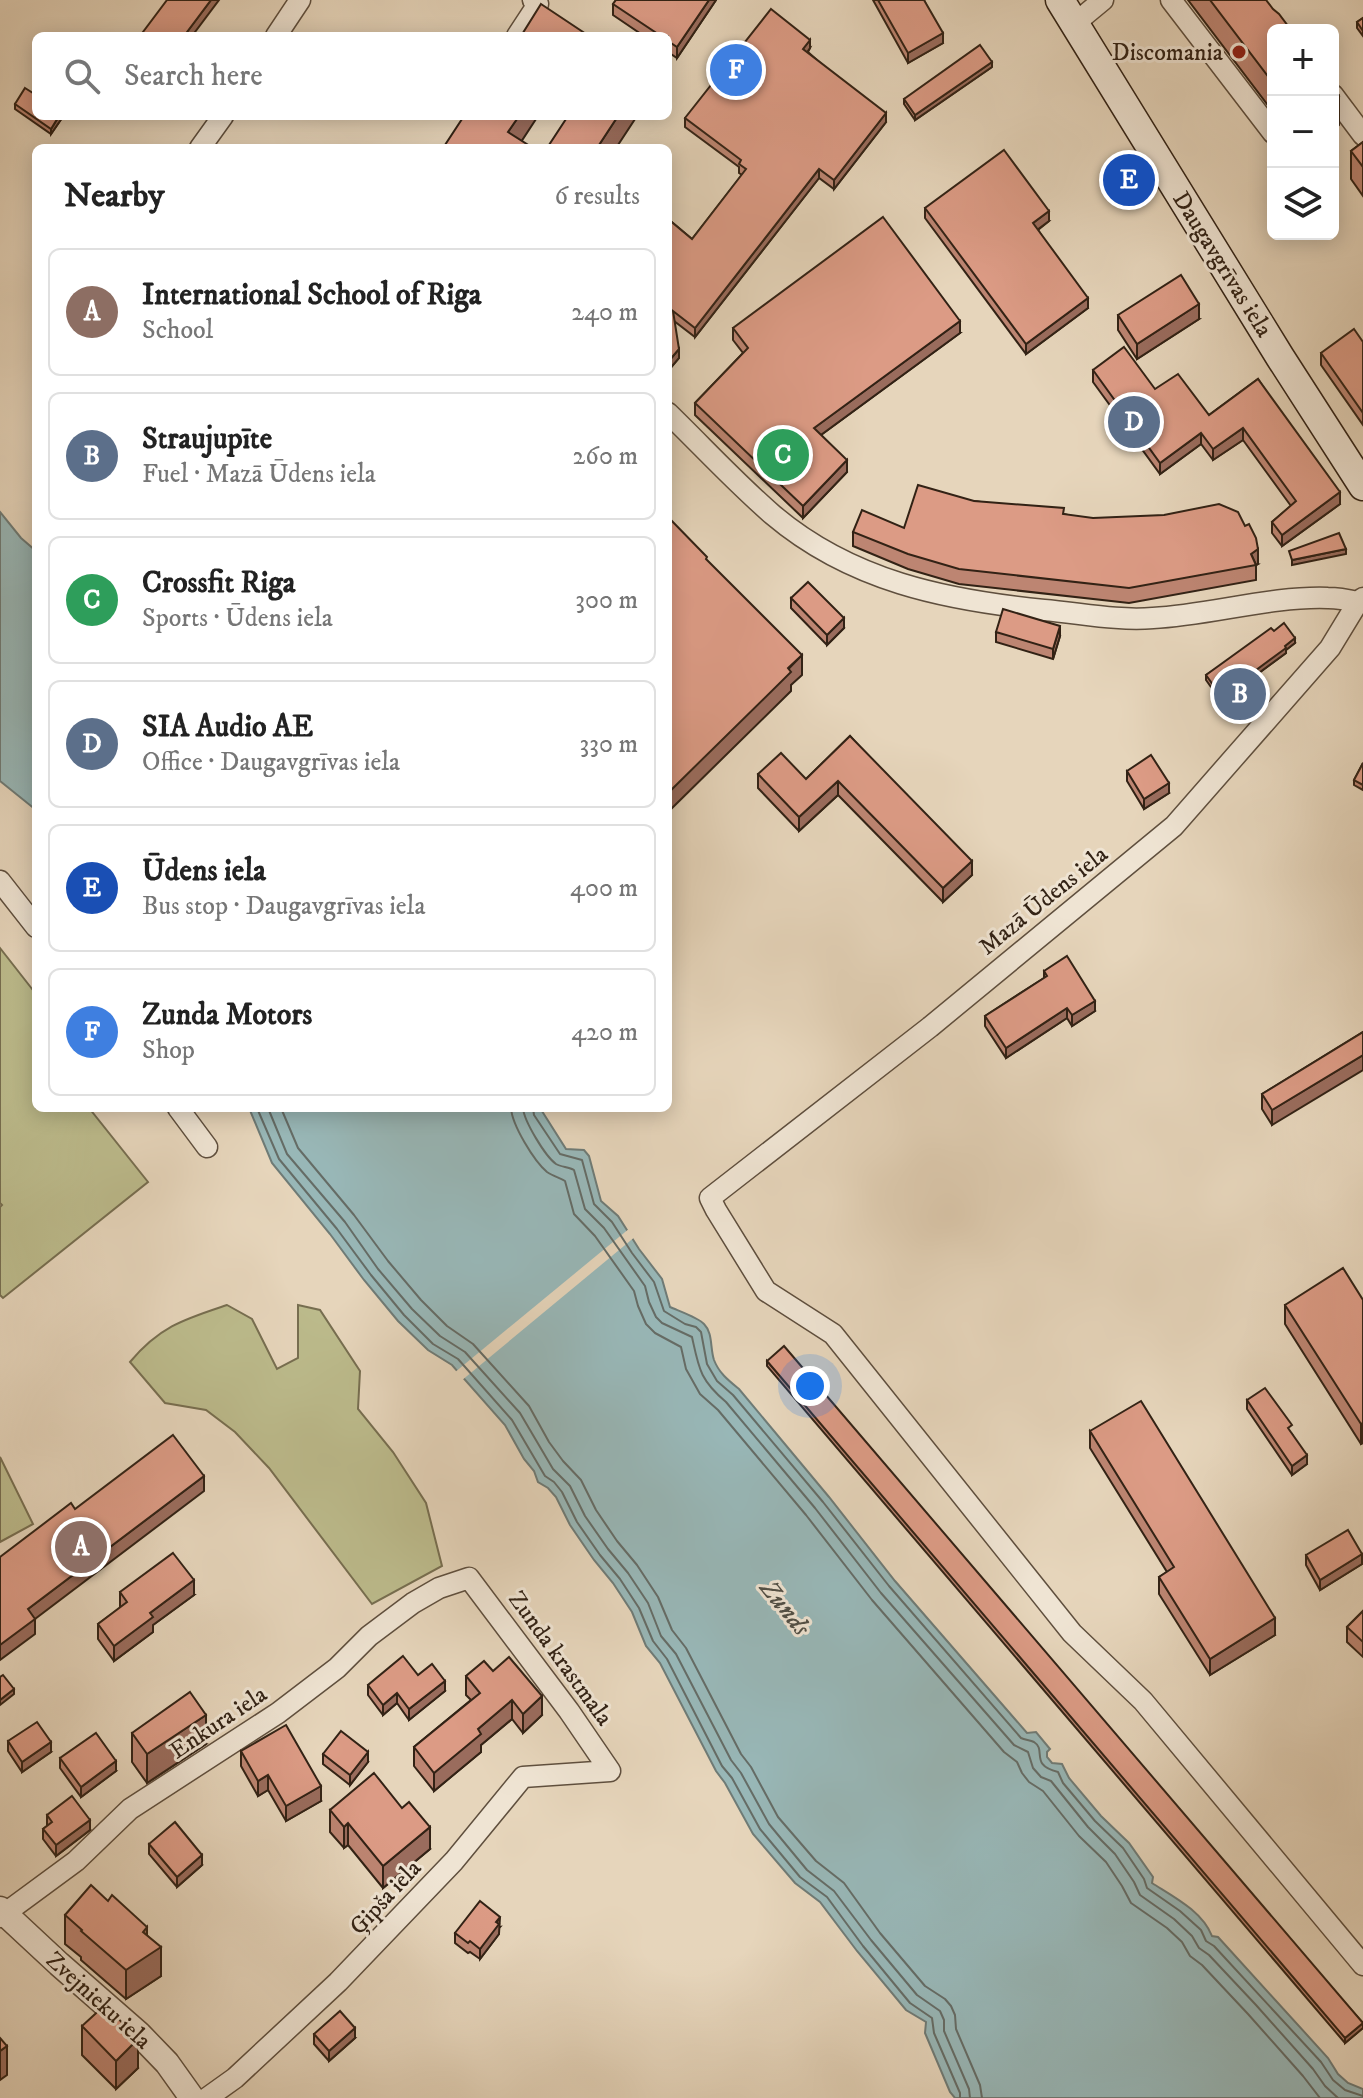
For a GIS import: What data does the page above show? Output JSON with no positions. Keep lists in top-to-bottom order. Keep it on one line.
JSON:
{"streets":{"main road":["Daugavgrīvas iela"],"street":["Mazā Ūdens iela","Zunda krastmala","Enkura iela","Ģipša iela","Zvejnieku iela"]},"crossings":[["Zunda krastmala","Enkura iela"],["Zunda krastmala","Ģipša iela"],["Enkura iela","Zvejnieku iela"]],"water":["Zunds"],"places":["Discomania"],"page":{"map_buttons":["+","−"],"search":"Search here","pins":["F","E","D","C","B","A"],"heading":["Nearby","6 results"],"list":[{"mark":"A","name":"International School of Riga","note":"School","value":"240 m"},{"mark":"B","name":"Straujupīte","note":"Fuel · Mazā Ūdens iela","value":"260 m"},{"mark":"C","name":"Crossfit Riga","note":"Sports · Ūdens iela","value":"300 m"},{"mark":"D","name":"SIA Audio AE","note":"Office · Daugavgrīvas iela","value":"330 m"},{"mark":"E","name":"Ūdens iela","note":"Bus stop · Daugavgrīvas iela","value":"400 m"},{"mark":"F","name":"Zunda Motors","note":"Shop","value":"420 m"}]}}
